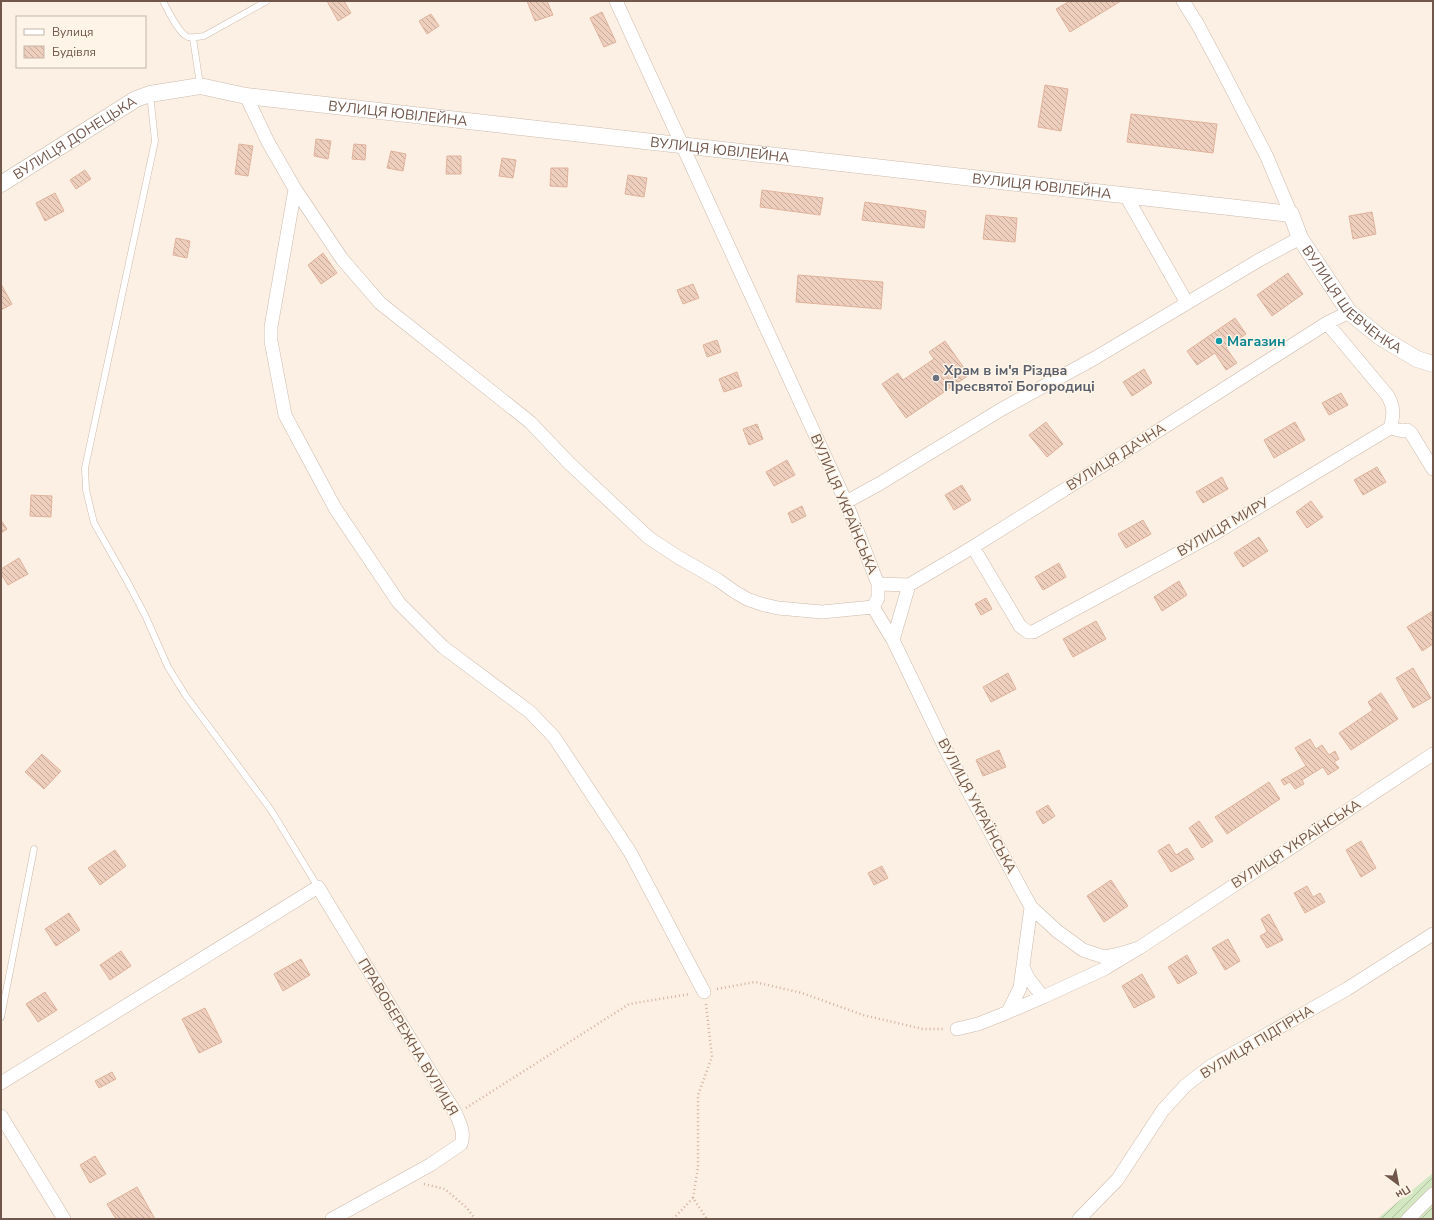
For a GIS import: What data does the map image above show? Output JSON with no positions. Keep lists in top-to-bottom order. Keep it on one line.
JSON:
{"streets":{"street":["ВУЛИЦЯ ЮВІЛЕЙНА","ВУЛИЦЯ ДОНЕЦЬКА","ВУЛИЦЯ ШЕВЧЕНКА","ВУЛИЦЯ ДАЧНА","ВУЛИЦЯ УКРАЇНСЬКА","ВУЛИЦЯ МИРУ","ПРАВОБЕРЕЖНА ВУЛИЦЯ","ВУЛИЦЯ ПІДГІРНА"]},"crossings":[["ВУЛИЦЯ ЮВІЛЕЙНА","ВУЛИЦЯ ДОНЕЦЬКА"],["ВУЛИЦЯ ЮВІЛЕЙНА","ВУЛИЦЯ ШЕВЧЕНКА"],["ВУЛИЦЯ ЮВІЛЕЙНА","ВУЛИЦЯ УКРАЇНСЬКА"],["ВУЛИЦЯ ШЕВЧЕНКА","ВУЛИЦЯ ДАЧНА"],["ВУЛИЦЯ ДАЧНА","ВУЛИЦЯ МИРУ"]],"places":["Магазин","Храм в ім'я Різдва Пресвятої Богородиці"],"legend":["Вулиця","Будівля"],"north":"bottom right"}
